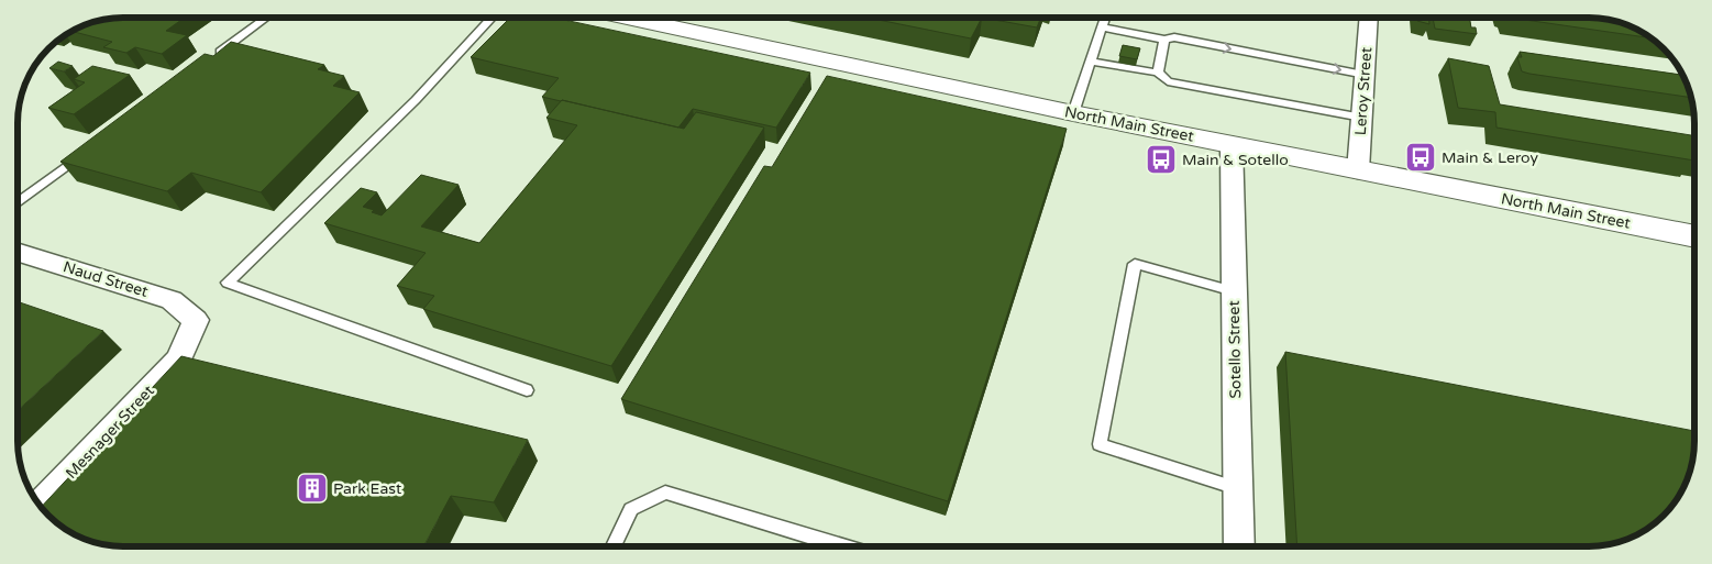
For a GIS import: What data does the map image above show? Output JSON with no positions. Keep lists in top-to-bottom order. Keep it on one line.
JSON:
{"streets":{"main road":["North Main Street"],"street":["Leroy Street","Naud Street","Sotello Street","Mesnager Street"]},"crossings":[["Leroy Street","North Main Street"],["North Main Street","Sotello Street"],["Naud Street","Mesnager Street"]],"places":{"bus stop":["Main & Leroy","Main & Sotello"],"building":["Park East"]}}
